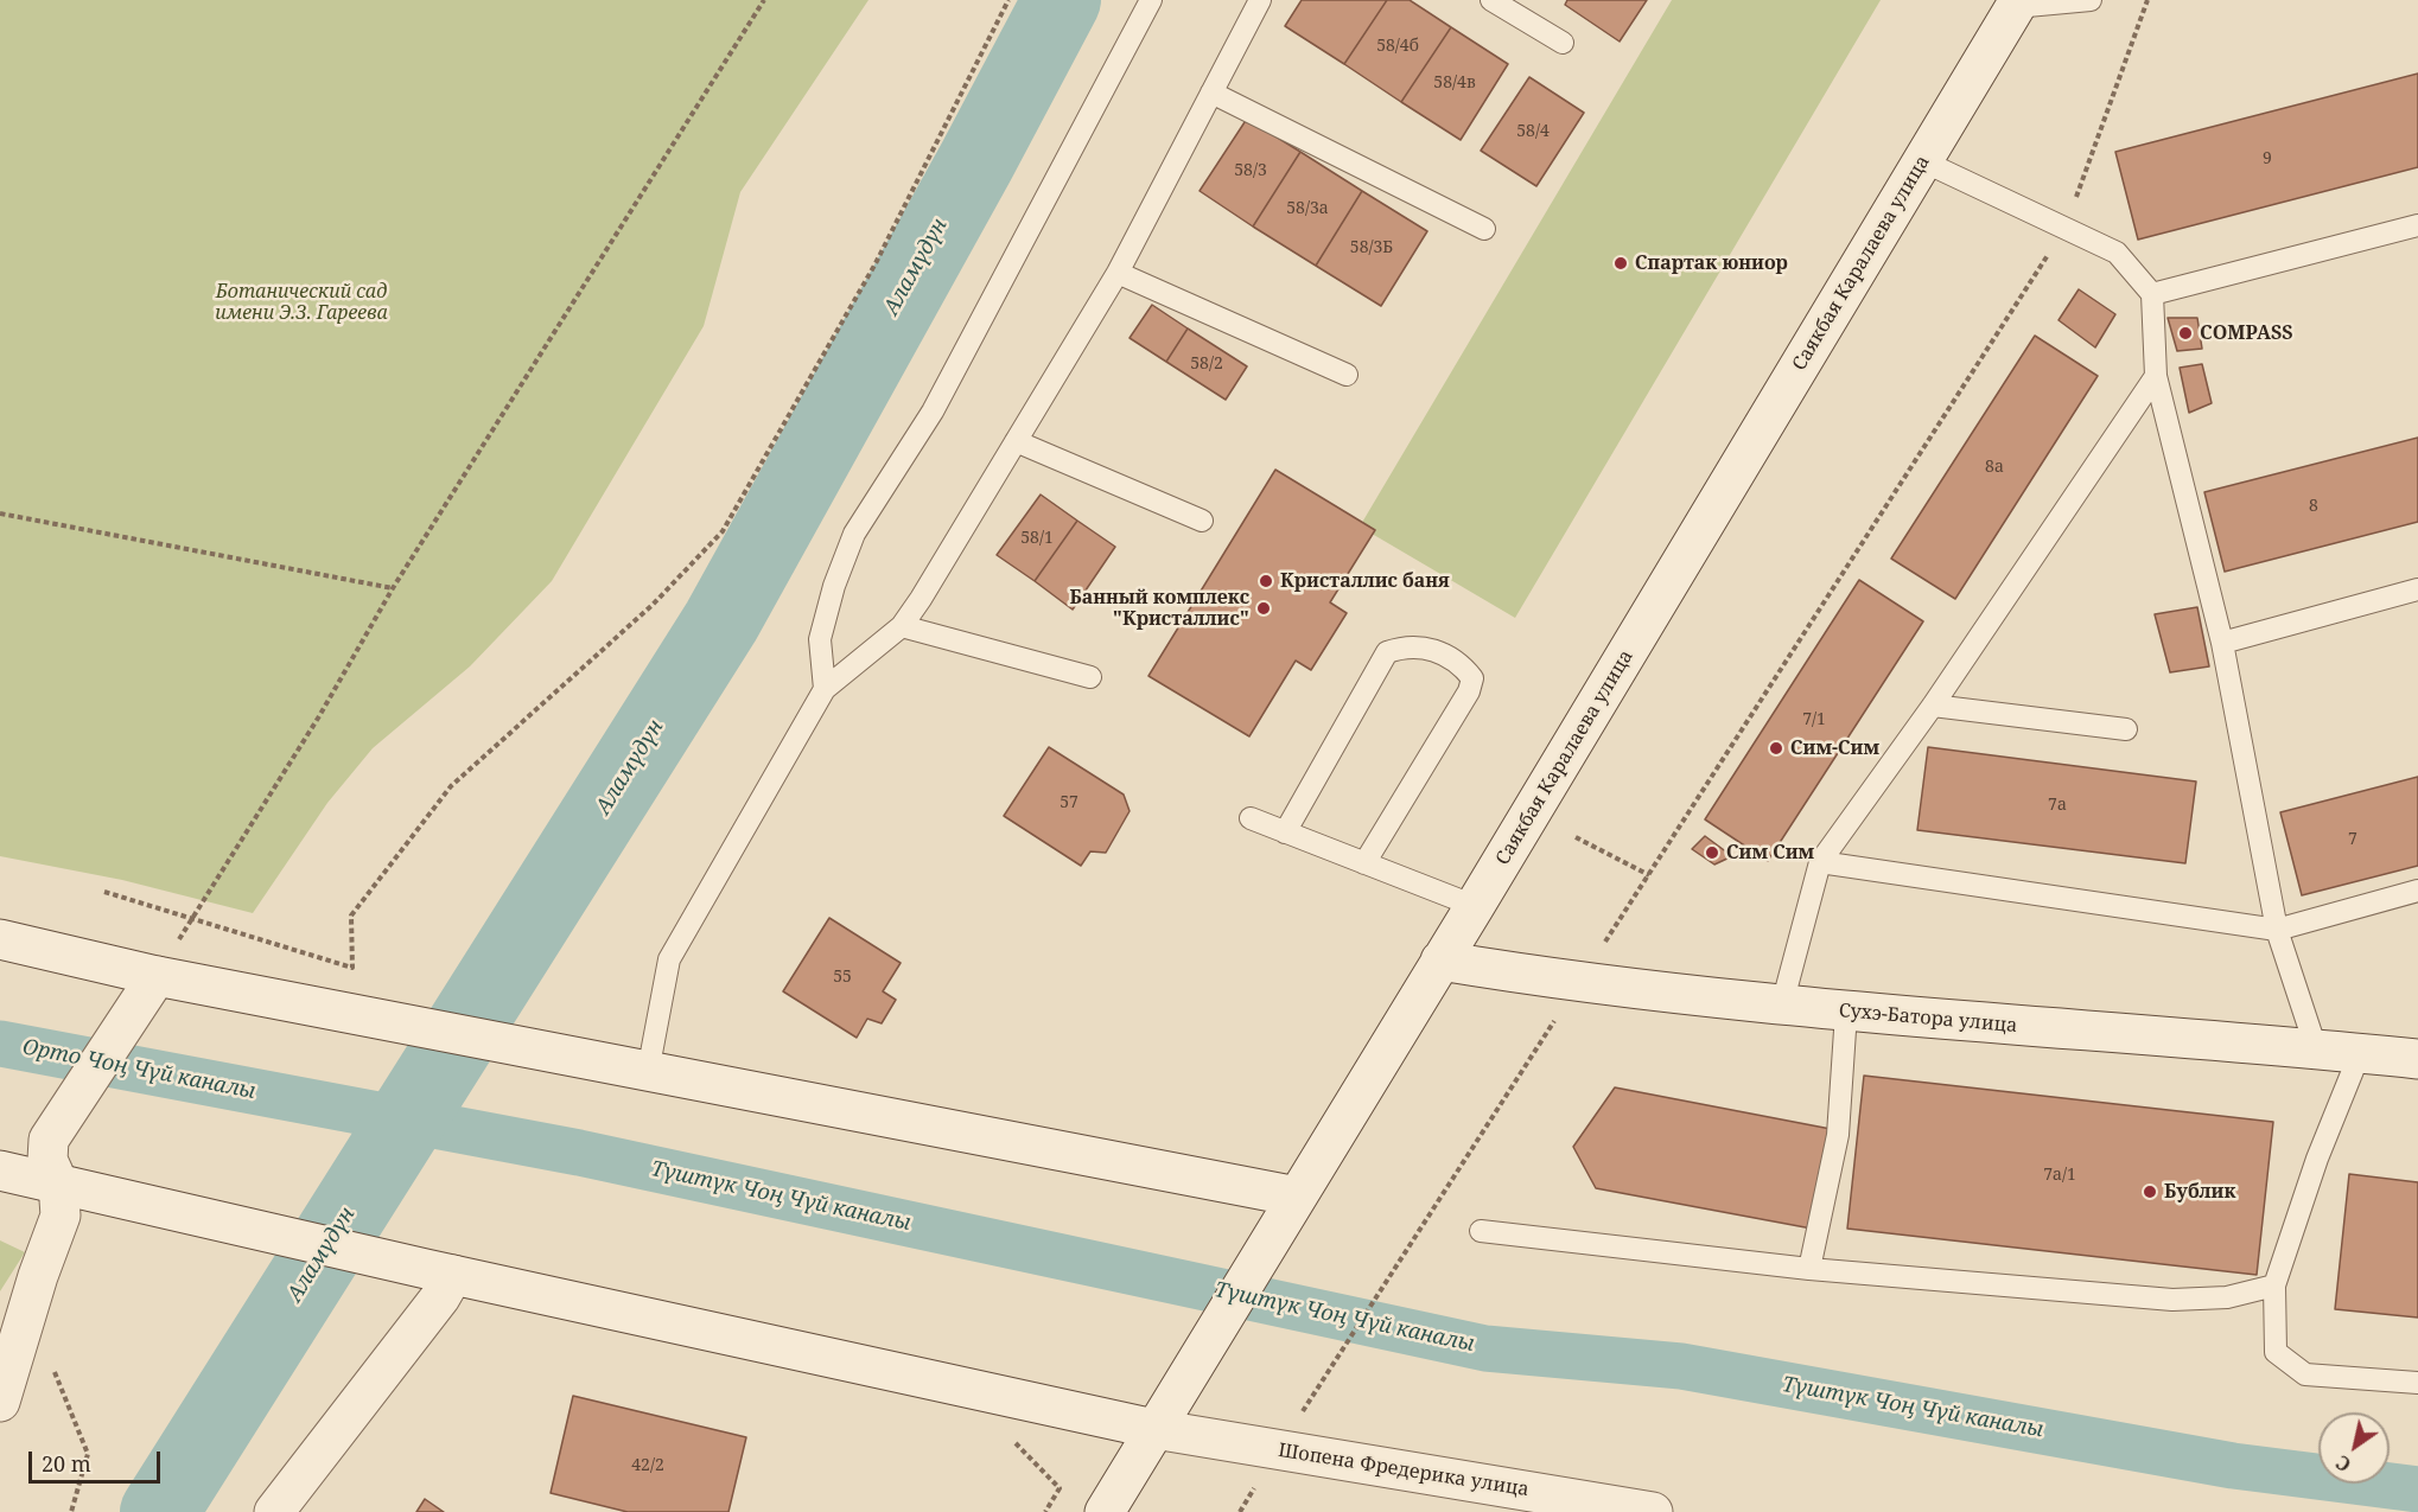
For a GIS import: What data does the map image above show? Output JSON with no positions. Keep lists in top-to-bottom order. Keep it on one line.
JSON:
{"streets":{"main road":["Саякбая Каралаева улица","Сухэ-Батора улица","Шопена Фредерика улица"]},"crossings":[["Саякбая Каралаева улица","Сухэ-Батора улица"],["Саякбая Каралаева улица","Шопена Фредерика улица"]],"water":["Аламүдүн","Орто Чоң Чүй каналы","Түштүк Чоң Чүй каналы"],"parks":["Ботанический сад имени Э.З. Гареева"],"places":["Спартак юниор","COMPASS","Кристаллис баня","Банный комплекс \"Кристаллис\"","Сим-Сим","Сим Сим","Бублик"],"house_numbers":["58/4б","58/4в","58/4","9","58/3","58/3а","58/3Б","58/2","8а","8","58/1","7/1","57","7а","7","55","7а/1","42/2"],"scale_bar":"20 m","north":"bottom left"}
